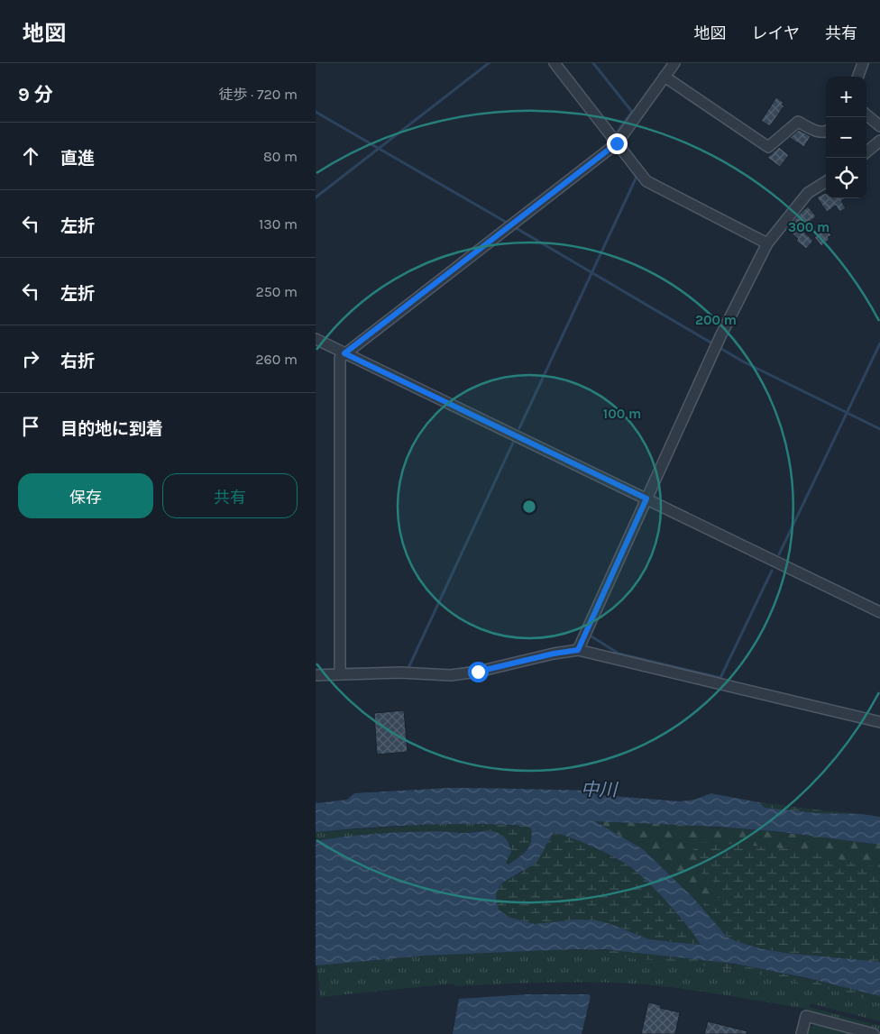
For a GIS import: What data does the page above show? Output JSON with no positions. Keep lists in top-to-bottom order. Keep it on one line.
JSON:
{"water":["中川"],"page":{"header":"地図","nav":["地図","レイヤ","共有"],"heading":["9 分","徒歩 · 720 m"],"map_buttons":["+","−"],"list":[["直進","80 m"],["左折","130 m"],["左折","250 m"],["右折","260 m"],"目的地に到着"],"buttons":["保存","共有"]},"rings":["300 m","200 m","100 m"]}
